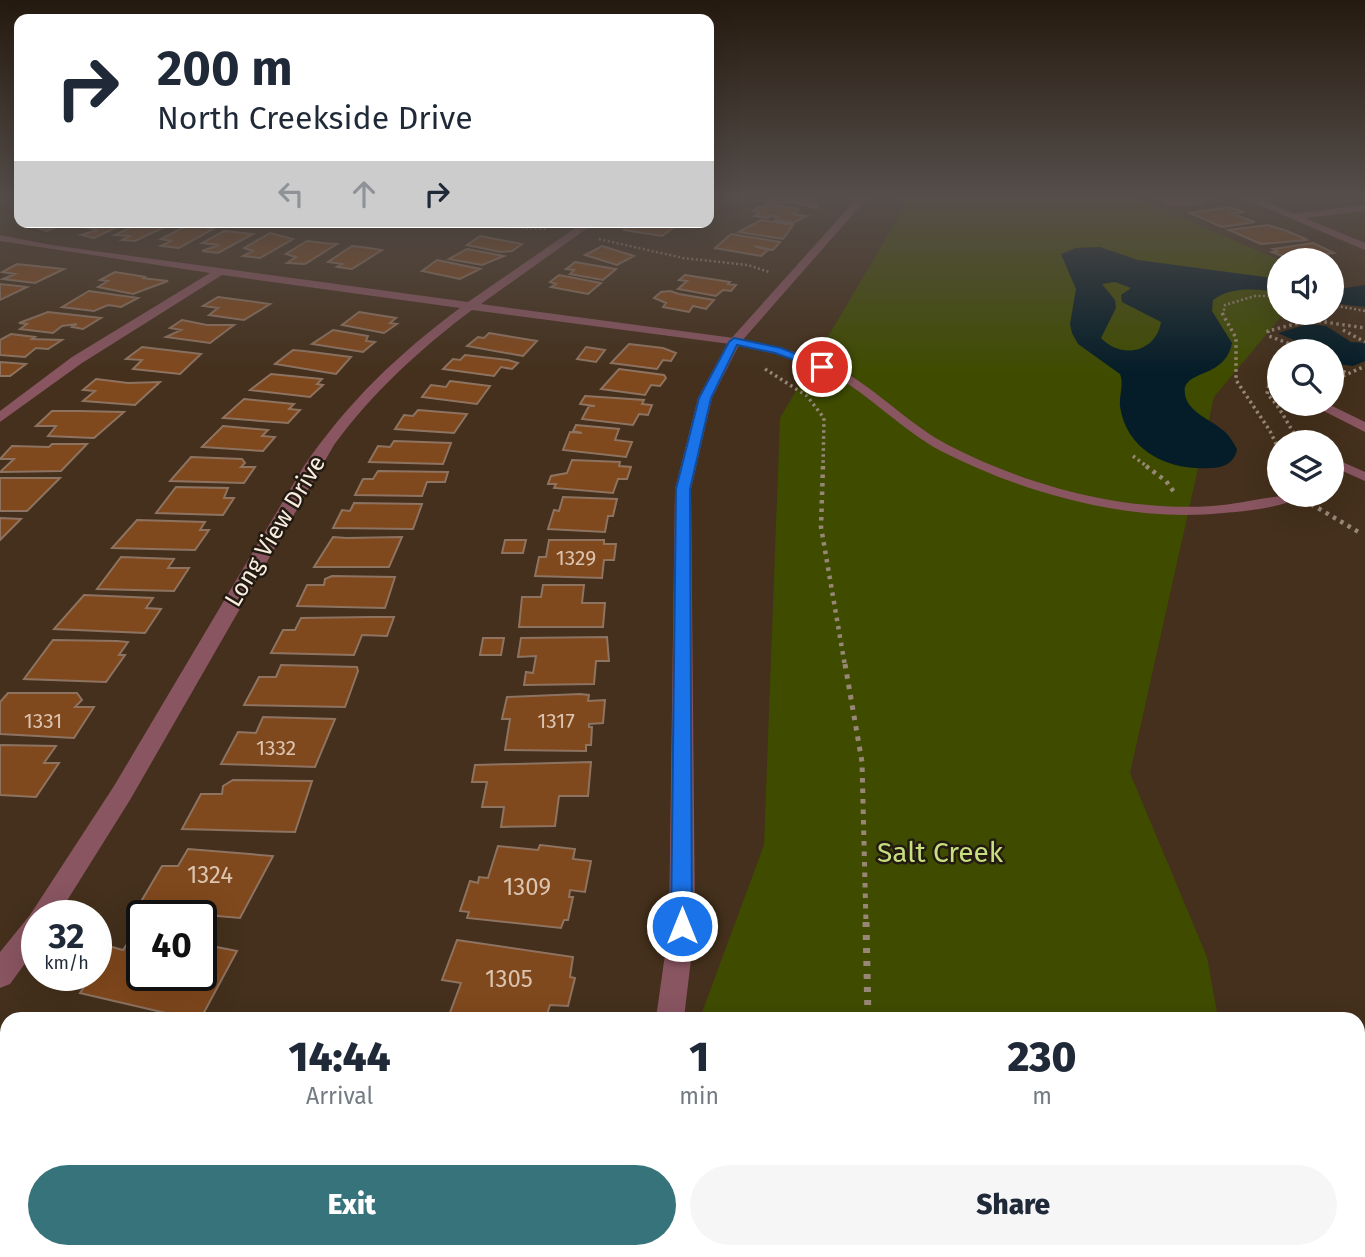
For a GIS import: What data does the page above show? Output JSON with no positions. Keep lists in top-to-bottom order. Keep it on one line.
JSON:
{"streets":{"street":["Long View Drive"]},"parks":["Salt Creek"],"house_numbers":["1329","1331","1317","1332","1324","1309","1305"],"page":{"turn":["200 m","North Creekside Drive"],"speed":"32 km/h","limit":"40","eta":["14:44","Arrival","1","min","230","m"],"buttons":["Exit","Share"]}}
